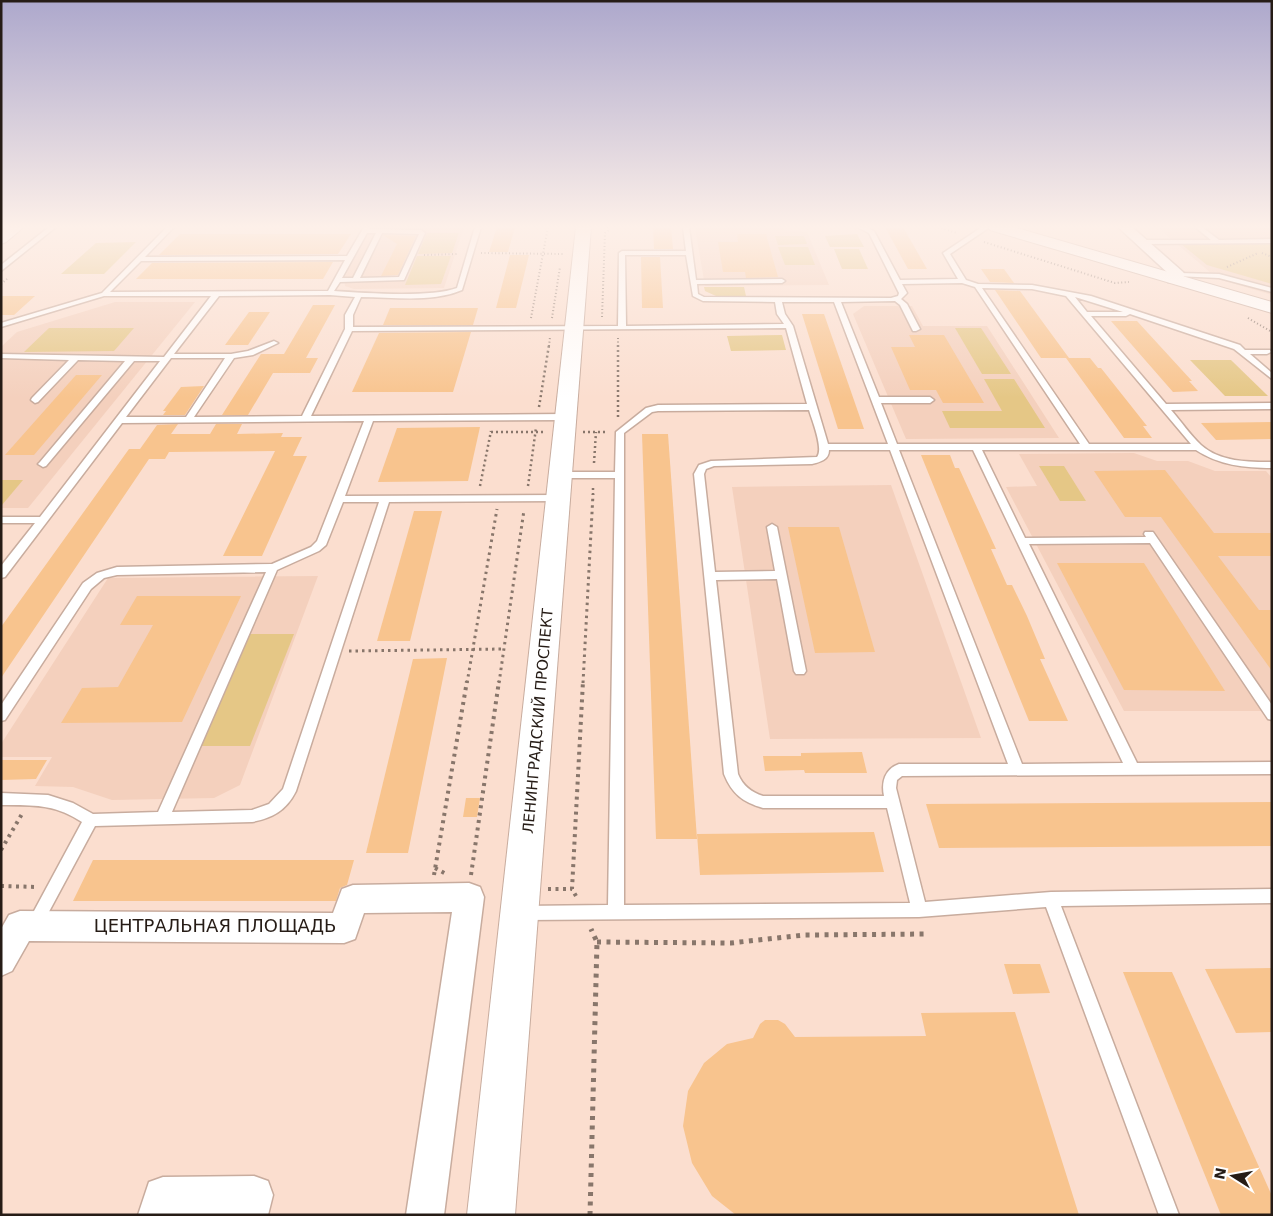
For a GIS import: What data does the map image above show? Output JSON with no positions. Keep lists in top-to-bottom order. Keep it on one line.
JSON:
{"streets":{"main road":["ЛЕНИНГРАДСКИЙ ПРОСПЕКТ"],"street":["ЦЕНТРАЛЬНАЯ ПЛОЩАДЬ"]},"north":"left"}
